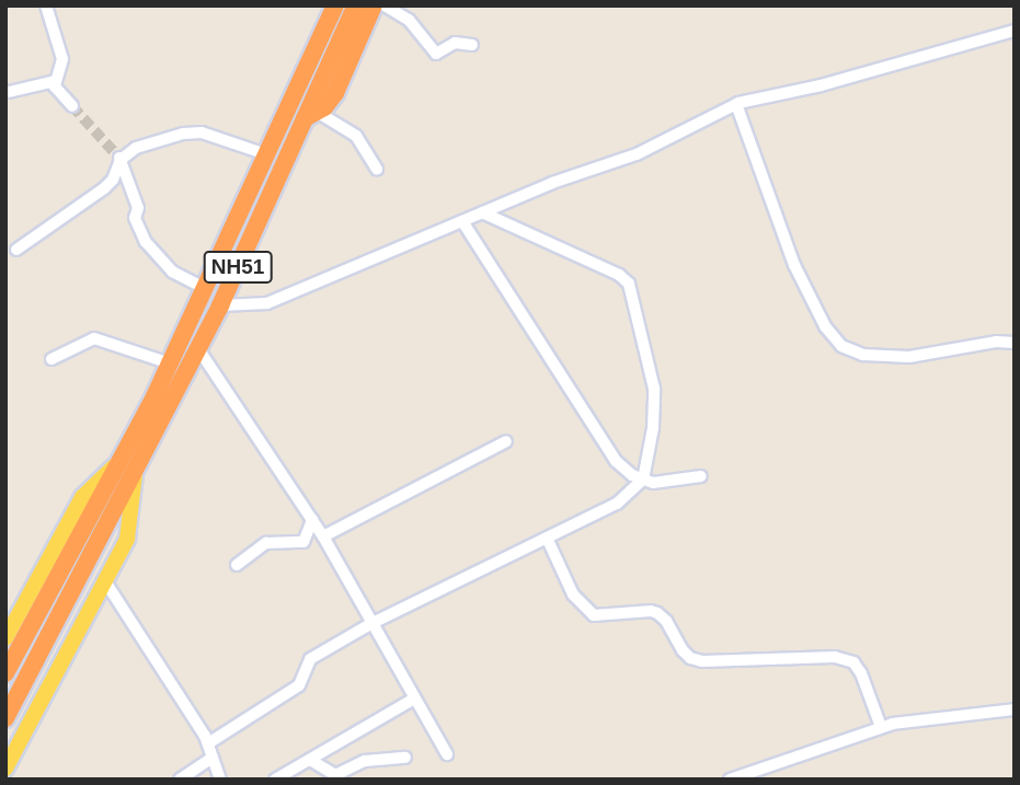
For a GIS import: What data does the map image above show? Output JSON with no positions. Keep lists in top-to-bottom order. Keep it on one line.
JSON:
{"streets":{"highway":["NH51"]}}
